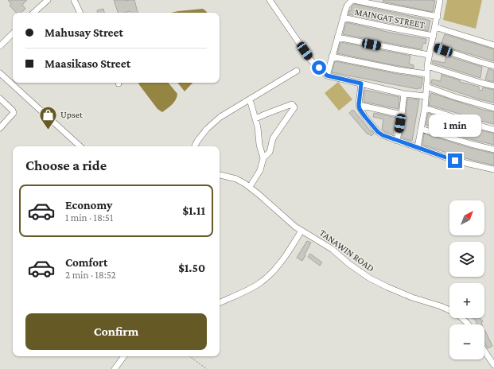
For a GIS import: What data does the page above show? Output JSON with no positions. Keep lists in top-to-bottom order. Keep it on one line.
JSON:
{"streets":{"street":["MAINGAT STREET","TANAWIN ROAD"]},"places":{"shop":["Upset"]},"north":"top right","page":{"banner":["Mahusay Street","Maasikaso Street"],"bubble":"1 min","heading":"Choose a ride","list":[{"name":"Economy","note":"1 min · 18:51","value":"$1.11"},{"name":"Comfort","note":"2 min · 18:52","value":"$1.50"}],"map_buttons":["+","−"],"buttons":"Confirm"}}
